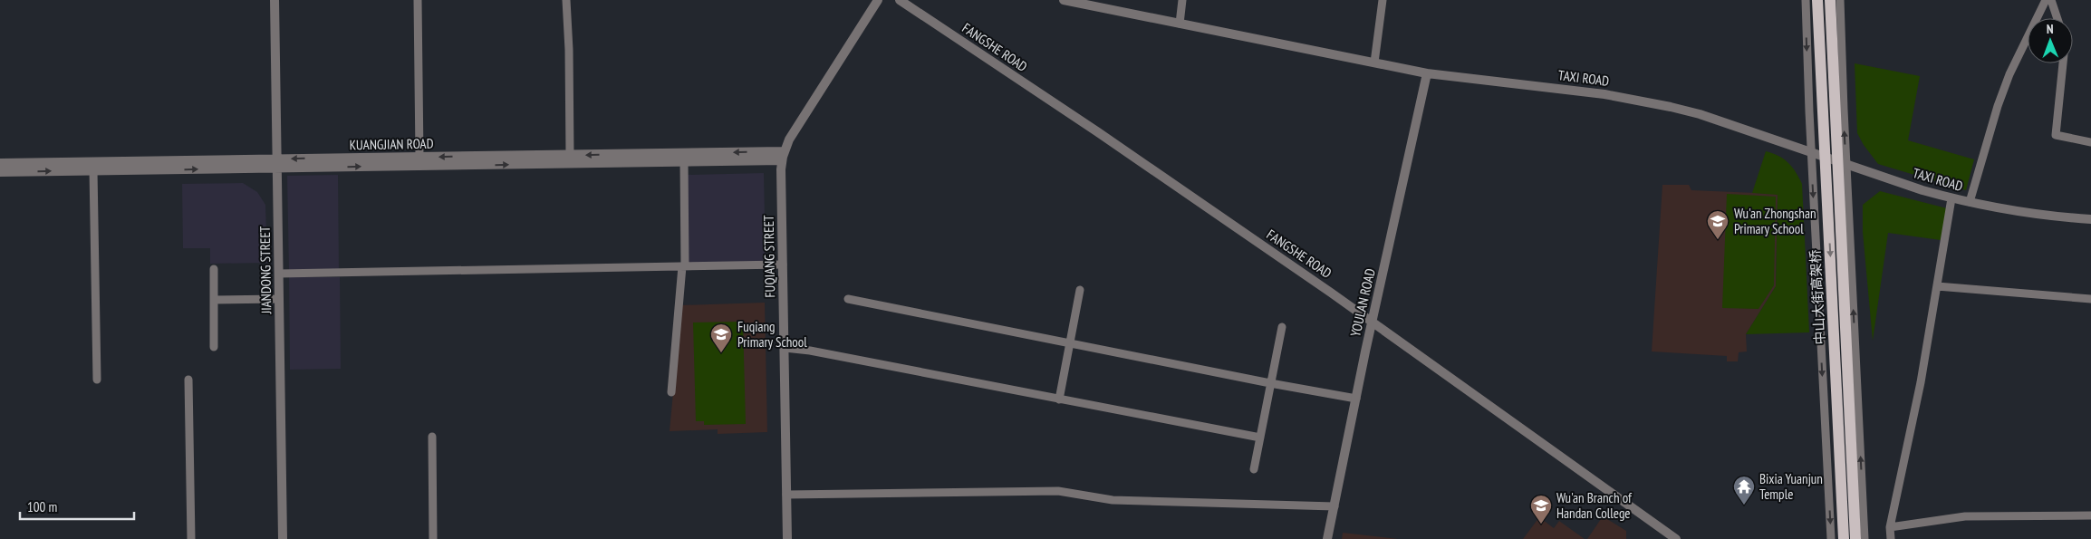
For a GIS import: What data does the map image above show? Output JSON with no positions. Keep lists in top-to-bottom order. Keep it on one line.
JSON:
{"streets":{"main road":["中山大街高架桥"],"street":["FANGSHE ROAD","TAXI ROAD","KUANGJIAN ROAD","FUQIANG STREET","JIANDONG STREET","YOULAN ROAD"]},"crossings":[["FANGSHE ROAD","YOULAN ROAD"],["TAXI ROAD","YOULAN ROAD"],["KUANGJIAN ROAD","FUQIANG STREET"],["KUANGJIAN ROAD","JIANDONG STREET"]],"places":{"school or university":["Wu'an Zhongshan Primary School","Fuqiang Primary School","Wu'an Branch of Handan College"],"temple":["Bixia Yuanjun Temple"]},"scale_bar":"100 m","north":"top"}
